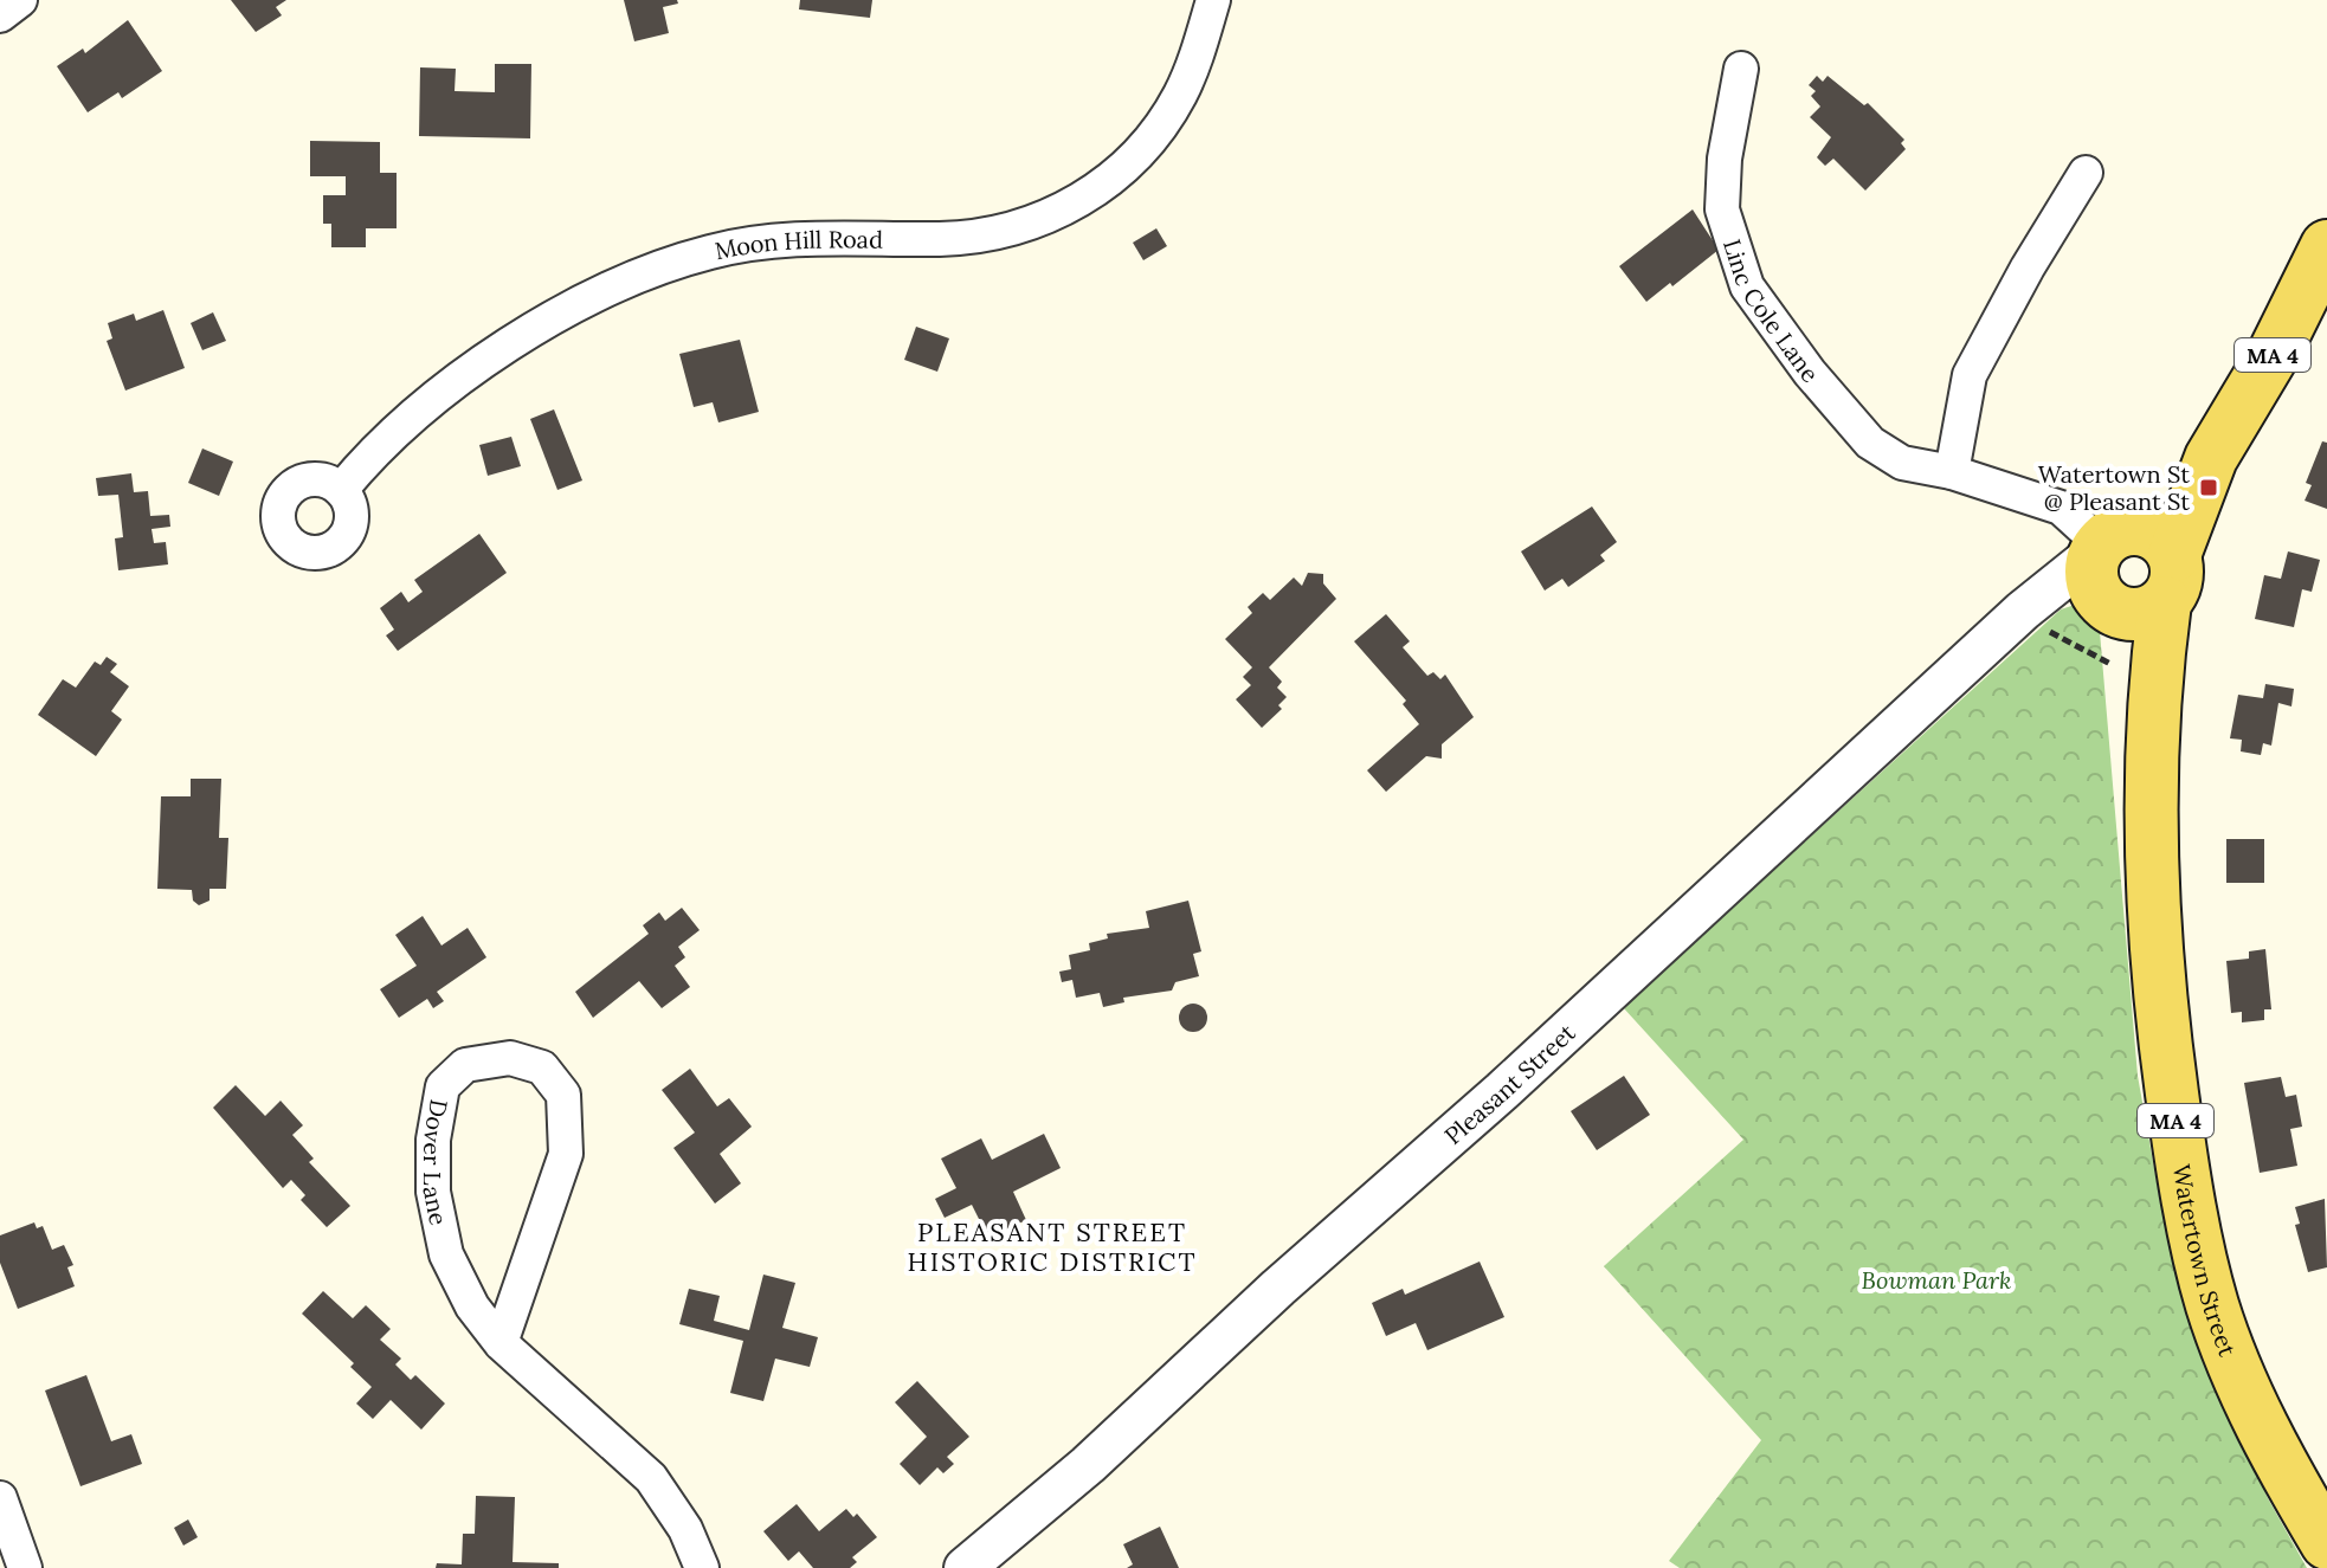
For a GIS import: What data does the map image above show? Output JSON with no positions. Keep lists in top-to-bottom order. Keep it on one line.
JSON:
{"streets":{"main road":["MA 4","Pleasant Street","Watertown Street"],"street":["Moon Hill Road","Linc Cole Lane","Dover Lane"]},"crossings":[["Linc Cole Lane","Pleasant Street"],["Linc Cole Lane","Watertown Street"],["Pleasant Street","Watertown Street"]],"districts":["PLEASANT STREET HISTORIC DISTRICT"],"parks":["Bowman Park"],"places":{"transit":["Watertown St @ Pleasant St"]}}
